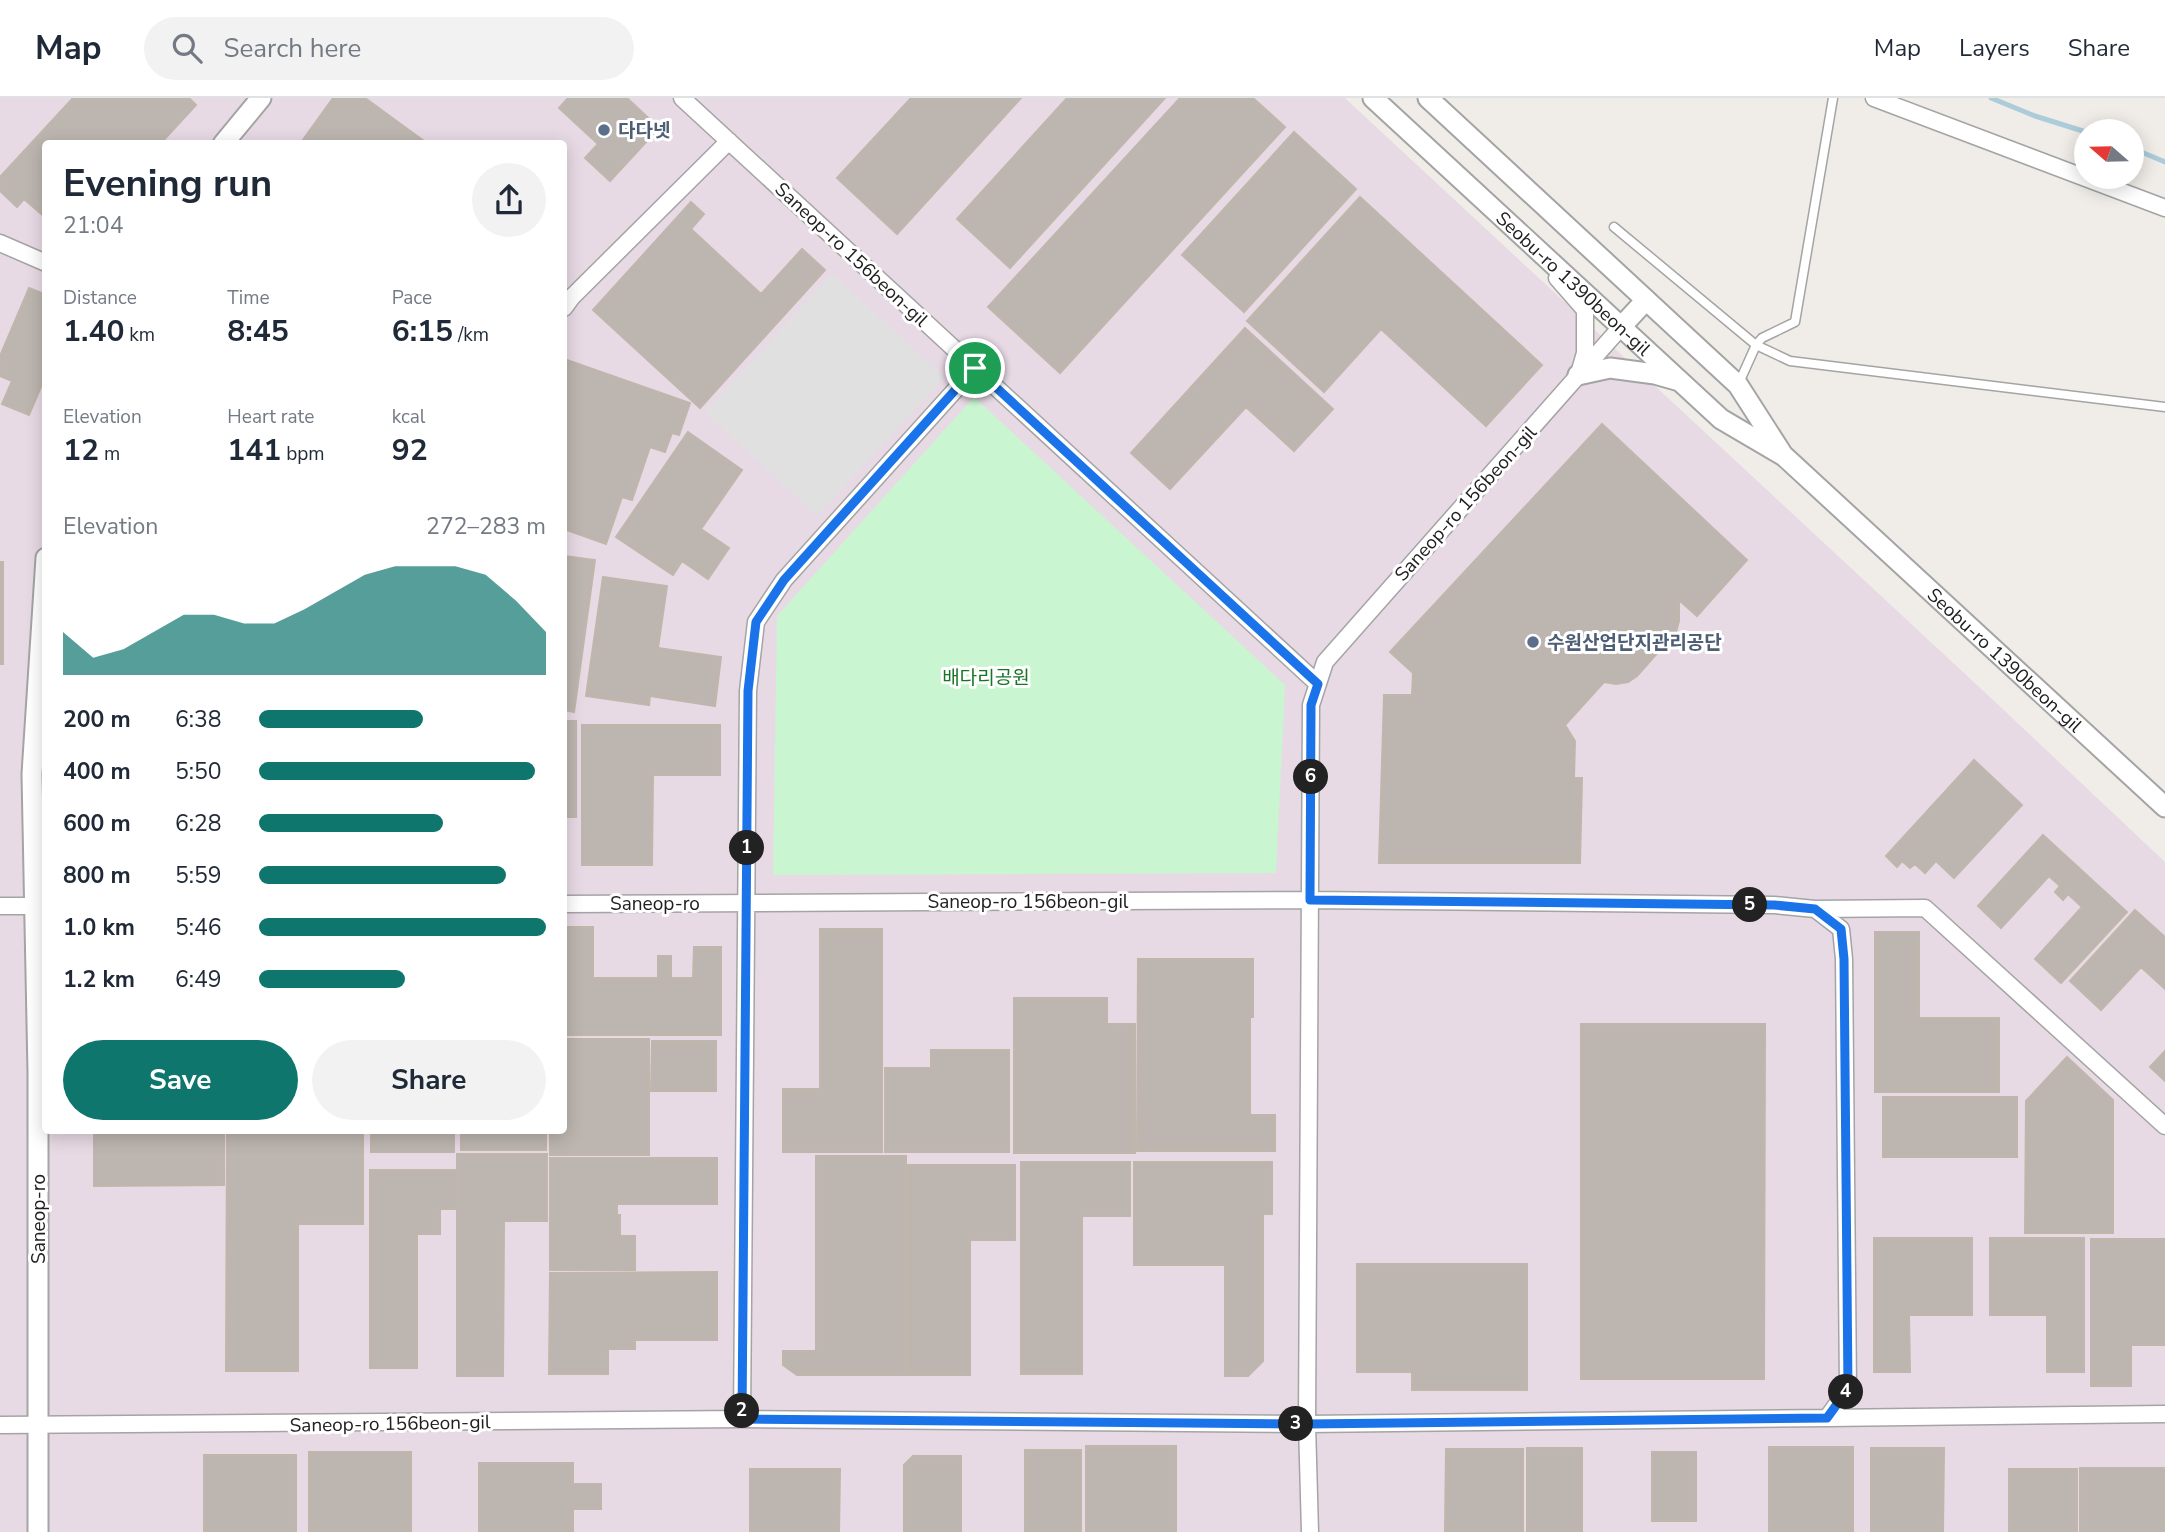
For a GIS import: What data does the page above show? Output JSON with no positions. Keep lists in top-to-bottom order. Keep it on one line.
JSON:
{"streets":{"street":["Saneop-ro 156beon-gil","Seobu-ro 1390beon-gil","Saneop-ro"]},"crossings":[["Saneop-ro 156beon-gil","Seobu-ro 1390beon-gil"],["Saneop-ro 156beon-gil","Saneop-ro"]],"parks":["배다리공원"],"places":["다다넷","수원산업단지관리공단"],"north":"left","page":{"header":"Map","search":"Search here","nav":["Map","Layers","Share"],"heading":["Evening run","21:04"],"stats":[["Distance","1.40 km"],["Time","8:45"],["Pace","6:15 /km"],["Elevation","12 m"],["Heart rate","141 bpm"],["kcal","92"]],"chart":["Elevation","272–283 m"],"list":[{"name":"200 m","note":"6:38"},{"name":"400 m","note":"5:50"},{"name":"600 m","note":"6:28"},{"name":"800 m","note":"5:59"},{"name":"1.0 km","note":"5:46"},{"name":"1.2 km","note":"6:49"}],"pins":["6","1","5","4","2","3"],"buttons":["Save","Share"]}}
